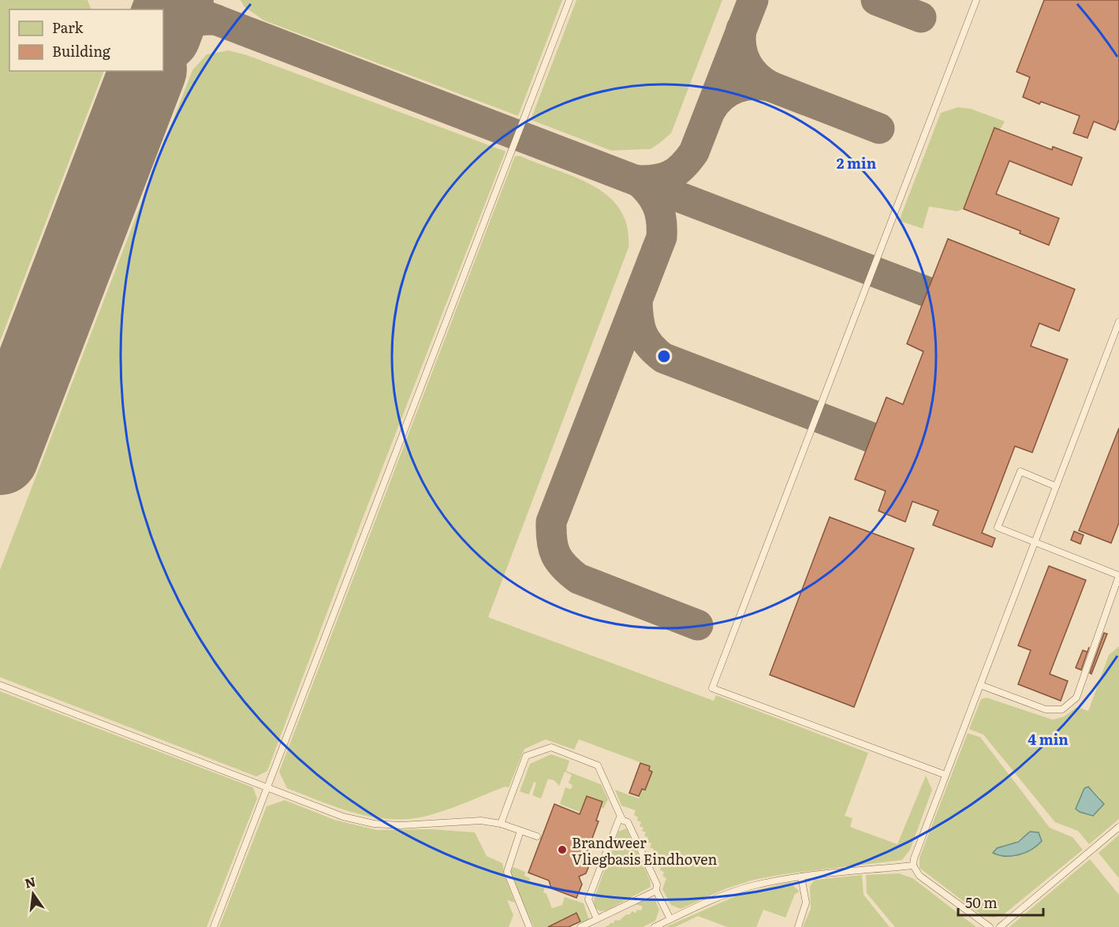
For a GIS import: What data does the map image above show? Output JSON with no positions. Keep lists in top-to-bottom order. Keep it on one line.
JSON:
{"places":["Brandweer Vliegbasis Eindhoven"],"legend":["Park","Building"],"scale_bar":"50 m","north":"top","rings":["2 min","4 min"]}
